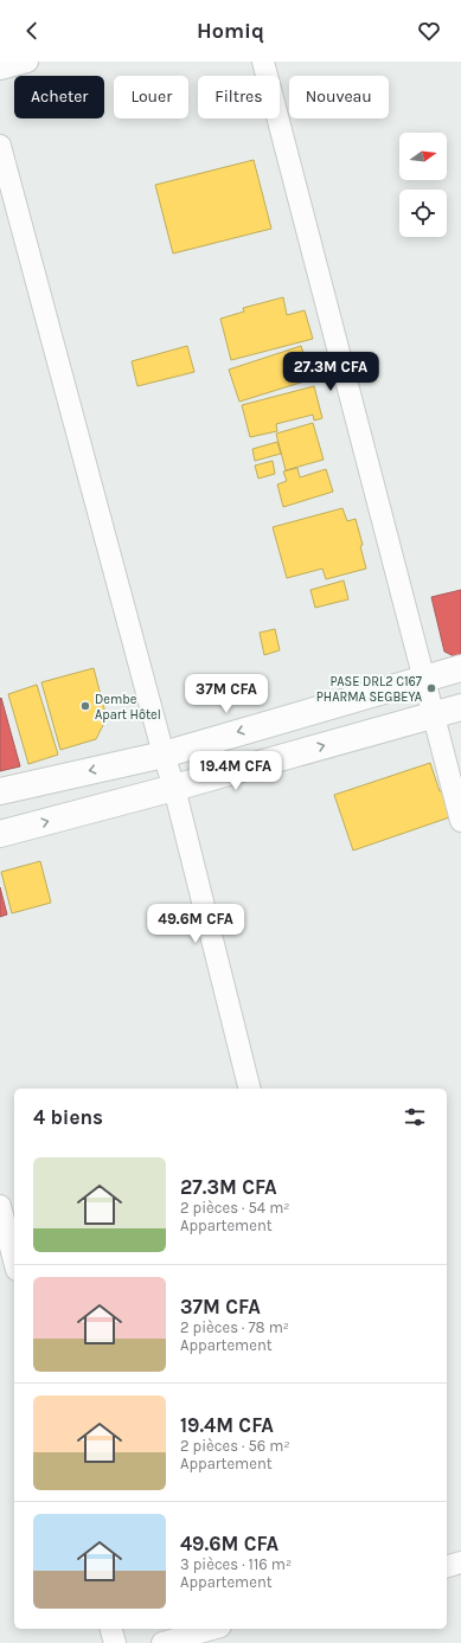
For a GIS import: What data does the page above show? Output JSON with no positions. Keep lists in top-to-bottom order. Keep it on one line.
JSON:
{"places":["PASE DRL2 C167 PHARMA SEGBEYA","Dembe Apart Hôtel"],"north":"right","page":{"header":"Homiq","chip":["Acheter","Louer","Filtres","Nouveau"],"price":["27.3M CFA","37M CFA","19.4M CFA","49.6M CFA"],"heading":"4 biens","list":[{"name":"27.3M CFA","note":"2 pièces · 54 m² · Appartement"},{"name":"37M CFA","note":"2 pièces · 78 m² · Appartement"},{"name":"19.4M CFA","note":"2 pièces · 56 m² · Appartement"},{"name":"49.6M CFA","note":"3 pièces · 116 m² · Appartement"}]}}
